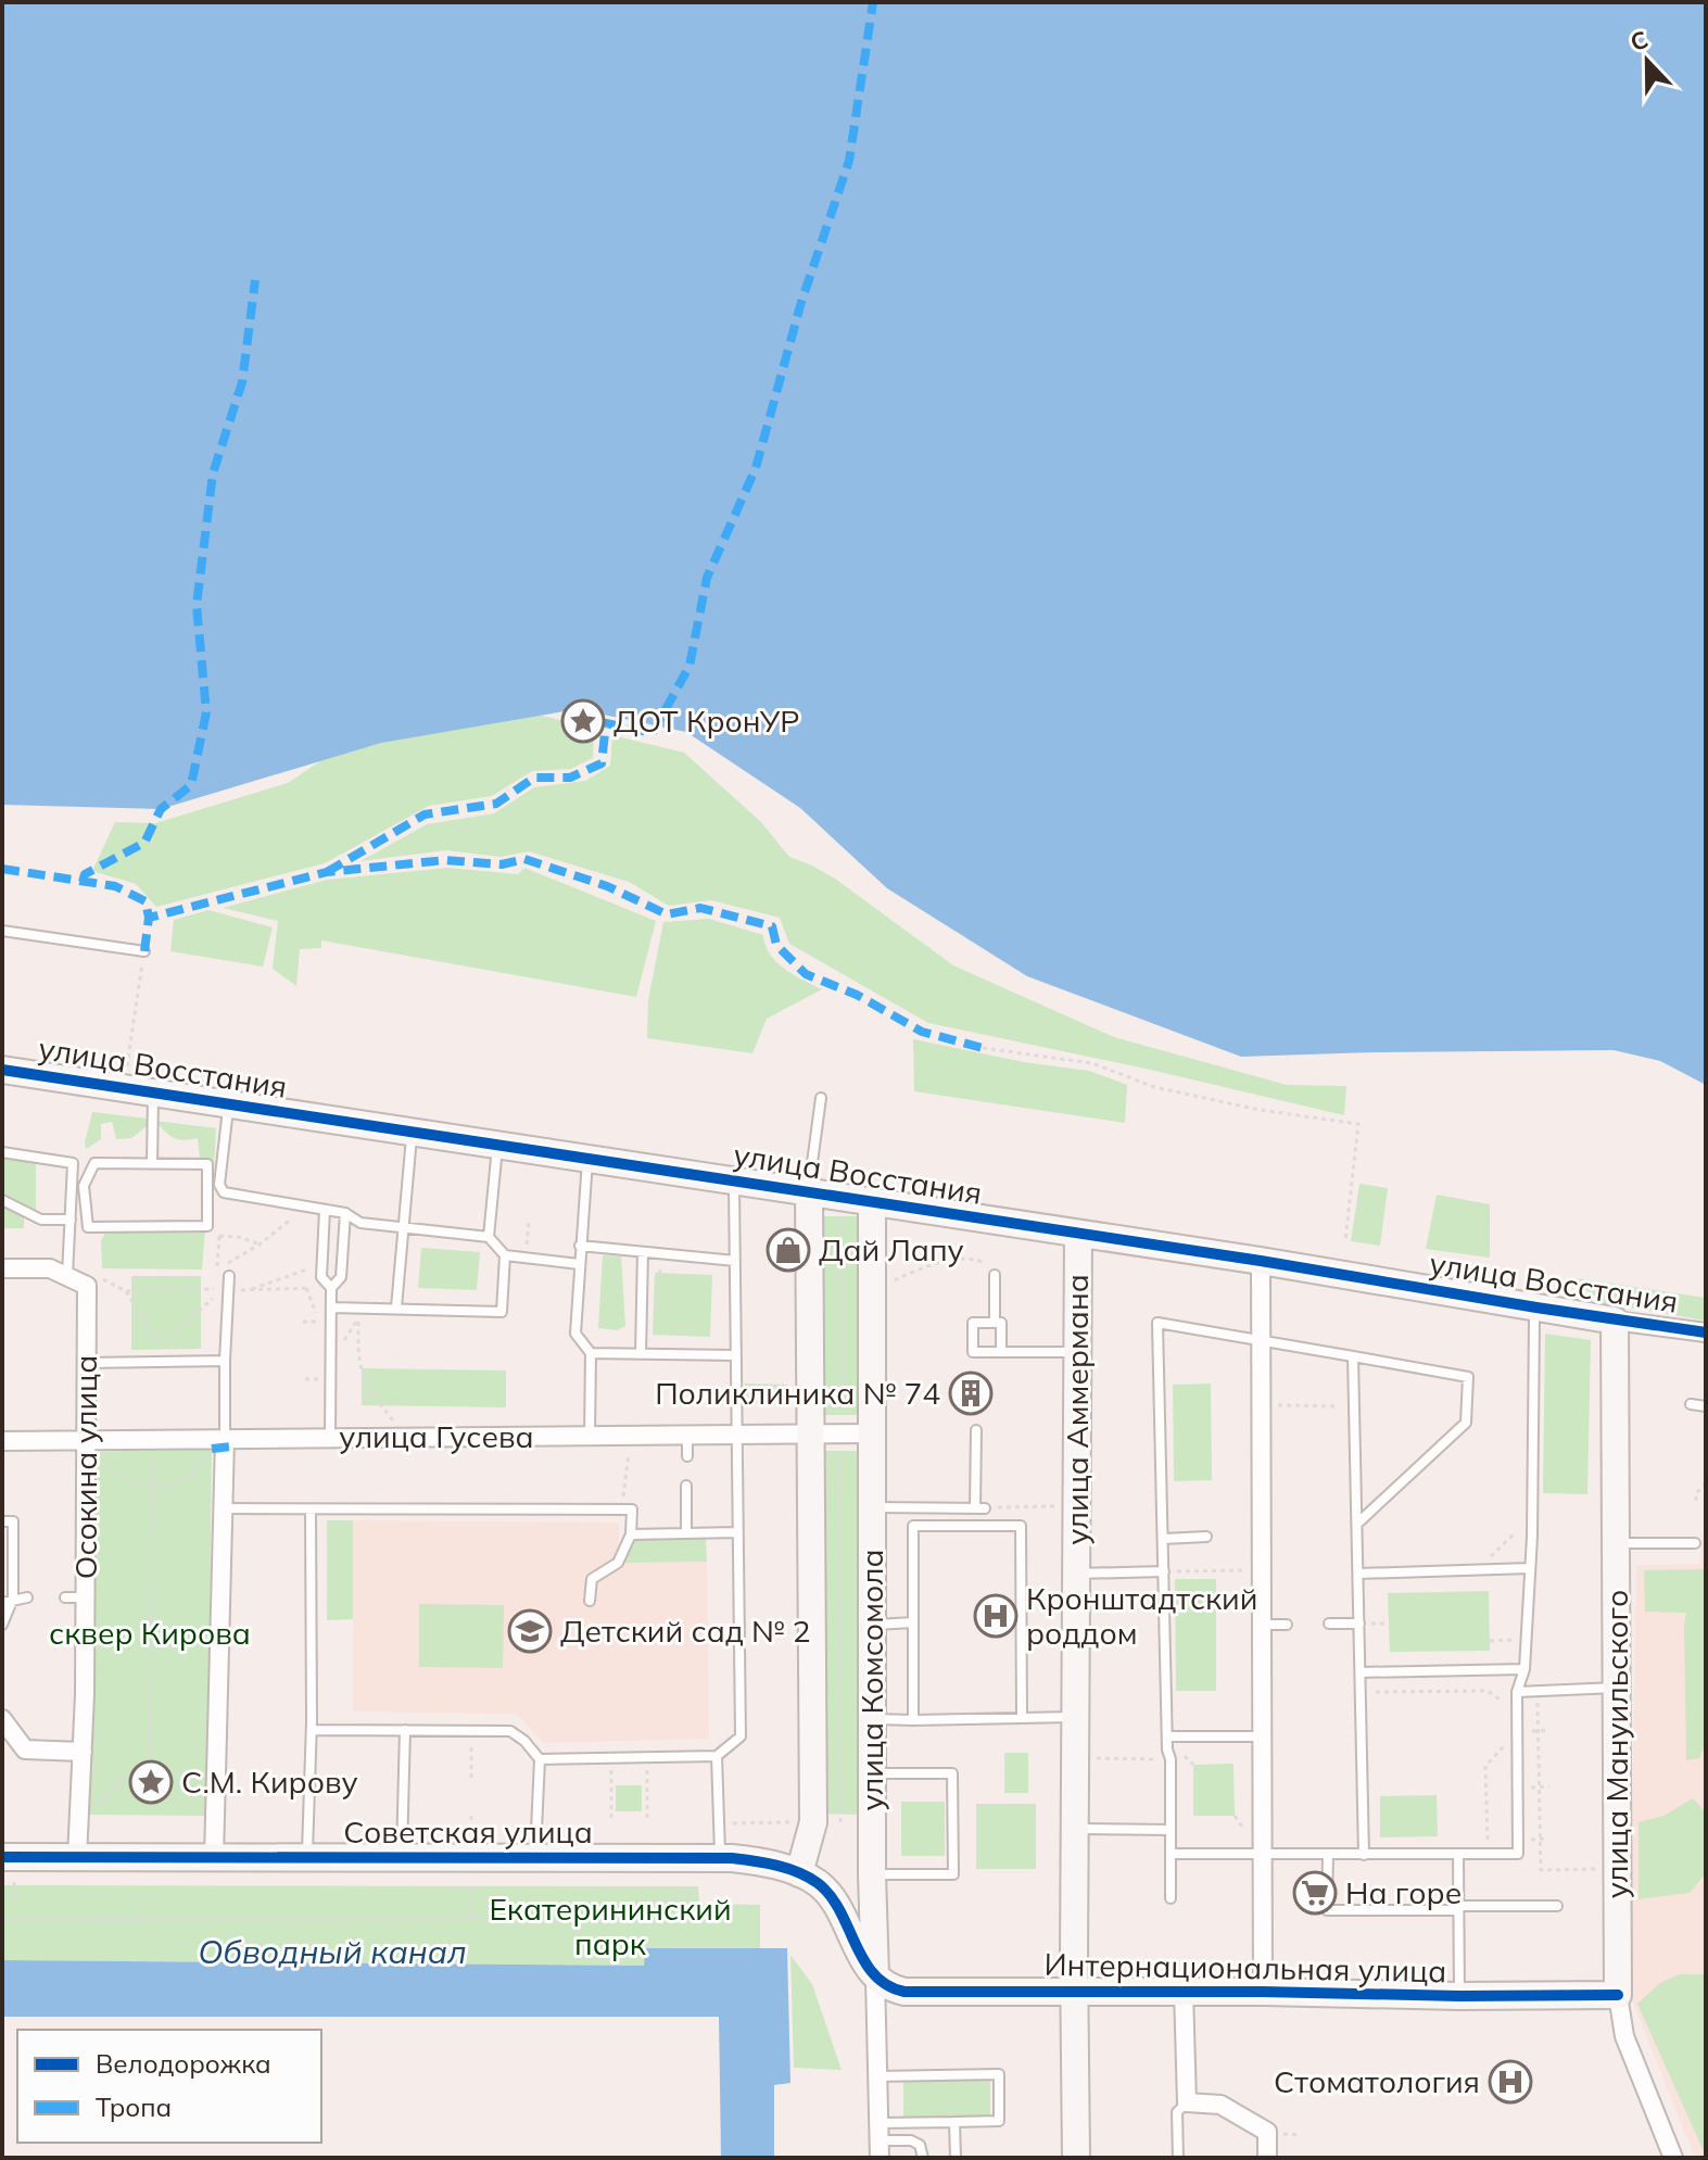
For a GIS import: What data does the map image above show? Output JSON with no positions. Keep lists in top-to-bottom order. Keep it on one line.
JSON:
{"streets":{"street":["улица Восстания","улица Аммермана","улица Гусева","Осокина улица","улица Комсомола","улица Мануильского","Советская улица","Интернациональная улица"]},"crossings":[["улица Восстания","улица Аммермана"],["улица Восстания","улица Комсомола"],["улица Восстания","улица Мануильского"],["улица Аммермана","Интернациональная улица"],["улица Гусева","Осокина улица"],["улица Гусева","улица Комсомола"],["Осокина улица","Советская улица"],["улица Комсомола","Советская улица"],["улица Комсомола","Интернациональная улица"],["улица Мануильского","Интернациональная улица"],["Советская улица","Интернациональная улица"]],"water":["Обводный канал"],"parks":["сквер Кирова","Екатерининский парк"],"places":{"place":["ДОТ КронУР","С.М. Кирову"],"shop":["Дай Лапу"],"building":["Поликлиника № 74"],"hospital":["Кронштадтский роддом","Стоматология"],"school or university":["Детский сад № 2"],"supermarket":["На горе"]},"legend":["Велодорожка","Тропа"],"north":"top"}
